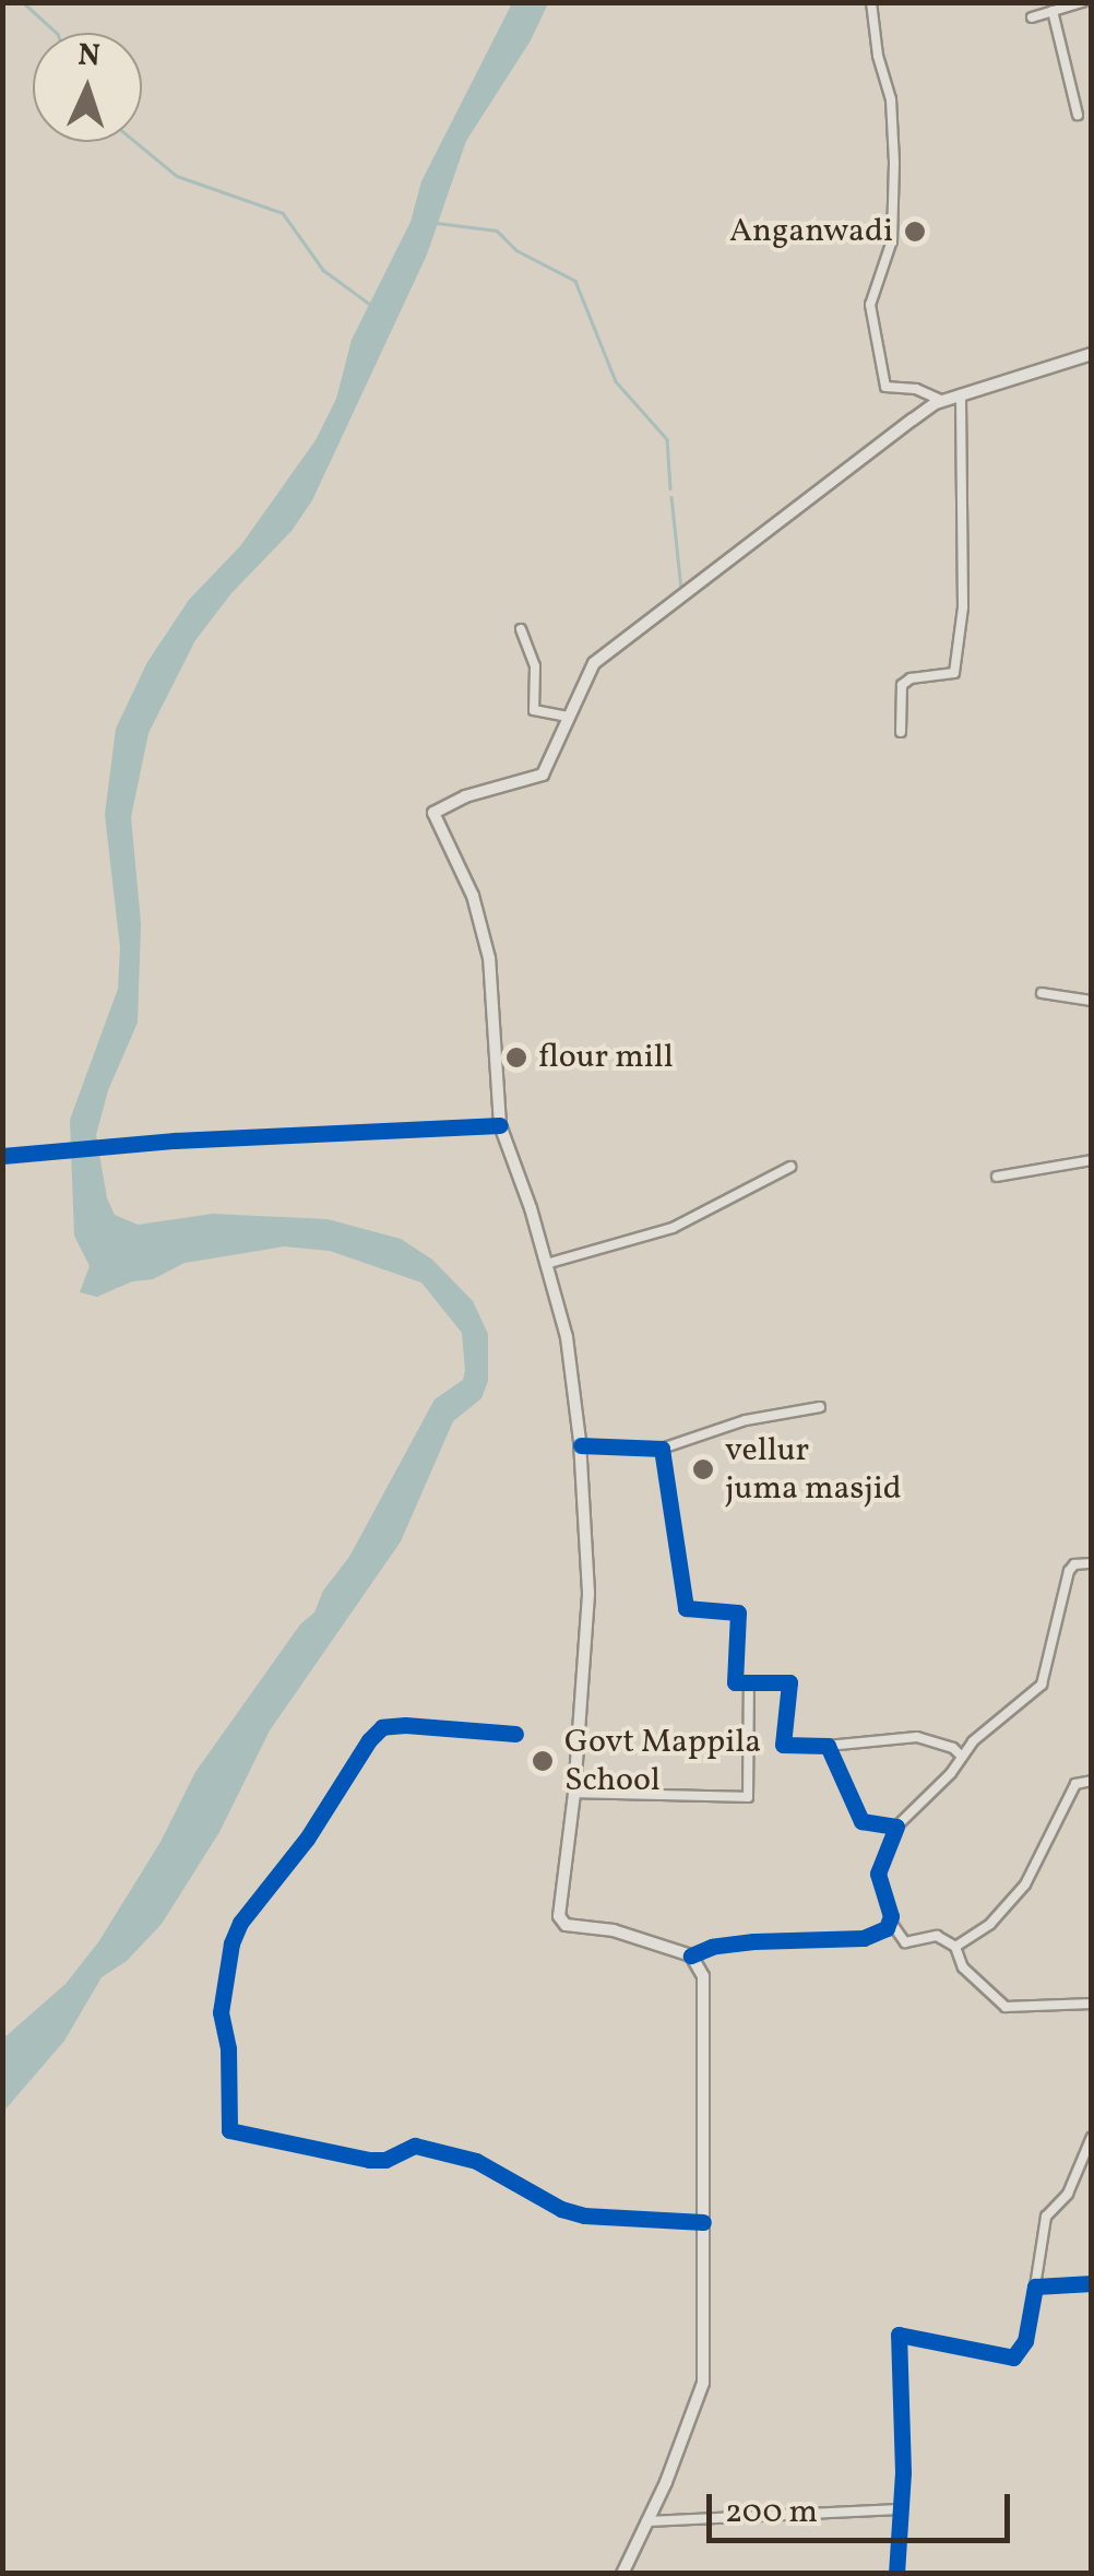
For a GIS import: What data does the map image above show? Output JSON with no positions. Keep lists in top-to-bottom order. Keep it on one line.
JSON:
{"places":["Anganwadi","flour mill","vellur juma masjid","Govt Mappila School"],"scale_bar":"200 m","north":"top"}
